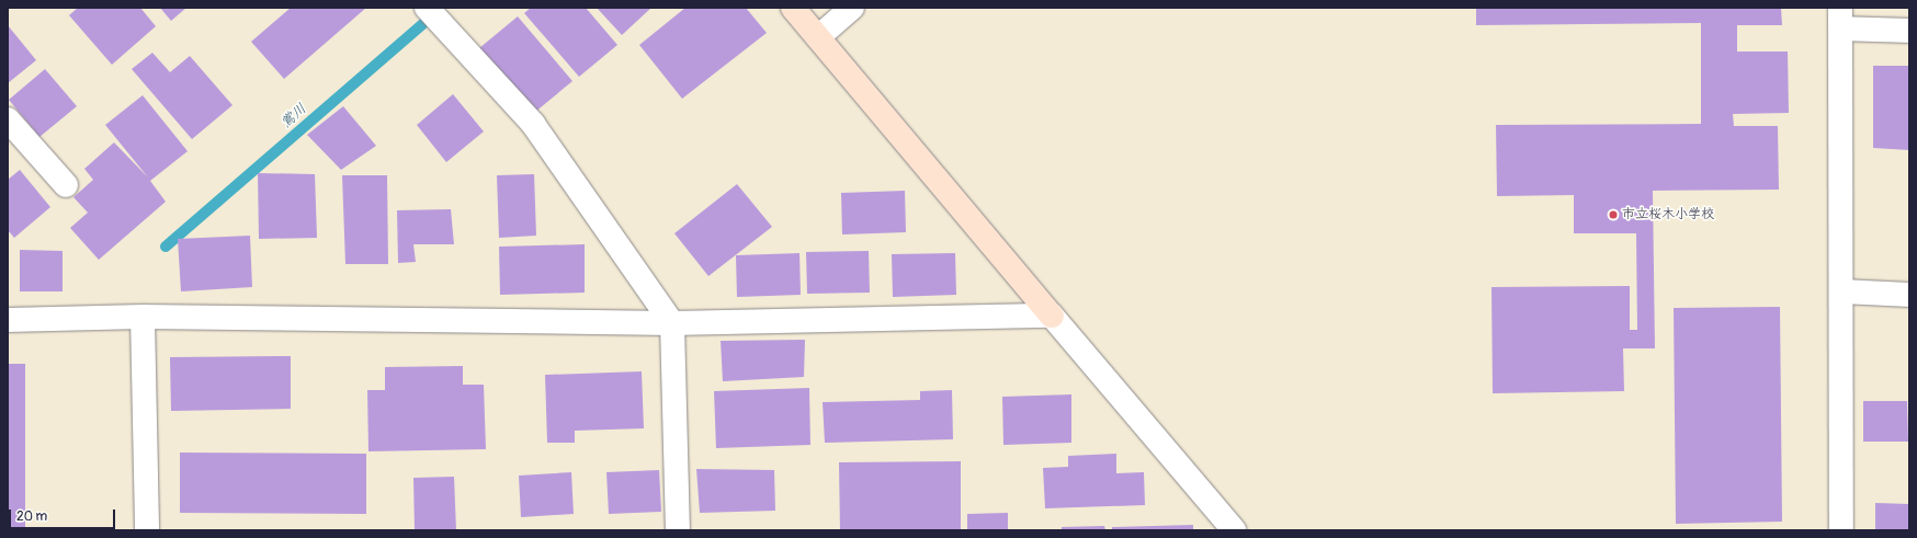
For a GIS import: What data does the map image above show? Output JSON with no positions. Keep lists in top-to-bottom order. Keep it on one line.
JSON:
{"water":["鴬川"],"places":["市立桜木小学校"],"scale_bar":"20 m"}
